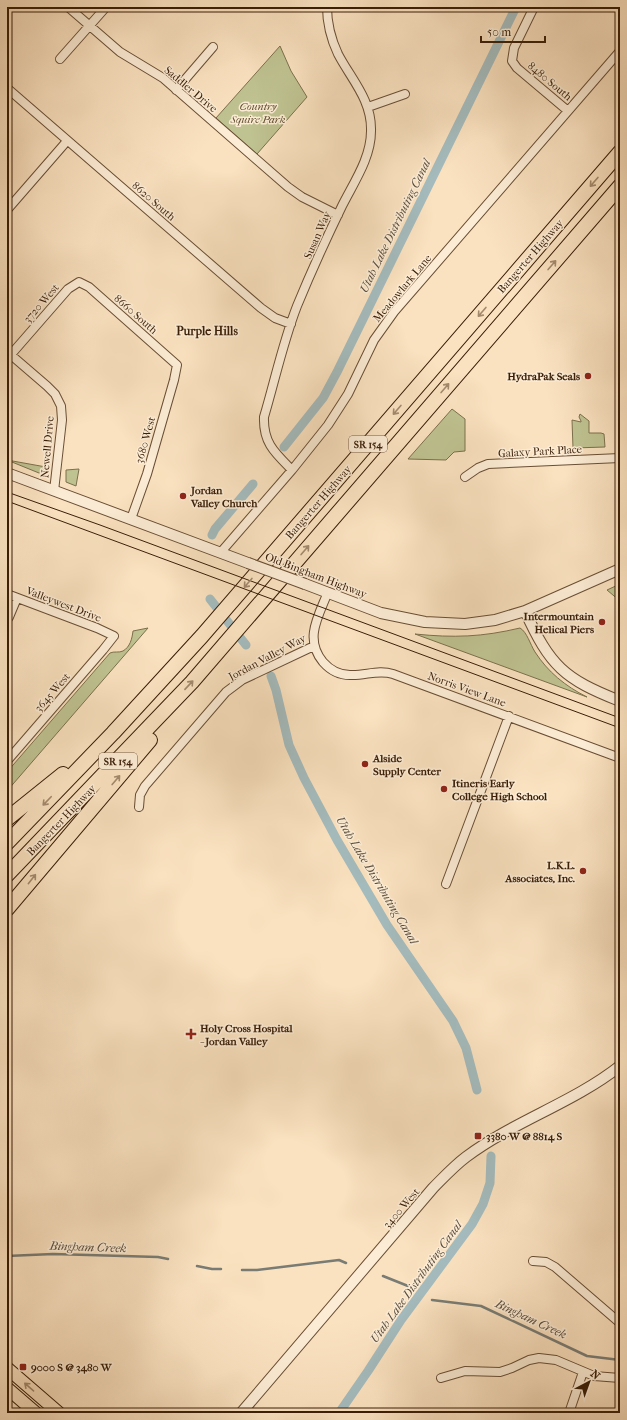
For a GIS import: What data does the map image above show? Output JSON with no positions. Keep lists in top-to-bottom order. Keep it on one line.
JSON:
{"streets":{"highway":["Bangerter Highway","SR 154"],"street":["8480 South","Saddler Drive","8620 South","Susan Way","Meadowlark Lane","3720 West","8660 South","3680 West","Newell Drive","Galaxy Park Place","Old Bingham Highway","Valleywest Drive","Jordan Valley Way","Norris View Lane","3645 West","3400 West"]},"crossings":[["8480 South","Meadowlark Lane"],["Saddler Drive","Susan Way"],["8620 South","Susan Way"],["Susan Way","Meadowlark Lane"],["Meadowlark Lane","Old Bingham Highway"],["3720 West","8660 South"],["3720 West","Newell Drive"],["8660 South","3680 West"],["3680 West","Old Bingham Highway"],["Newell Drive","Old Bingham Highway"],["Old Bingham Highway","Jordan Valley Way"],["Valleywest Drive","3645 West"],["Jordan Valley Way","Norris View Lane"]],"districts":["Purple Hills"],"water":["Utah Lake Distributing Canal","Bingham Creek"],"parks":["Country Squire Park"],"places":{"other":["HydraPak Seals","Jordan Valley Church","Intermountain Helical Piers","Alside Supply Center","Itineris Early College High School","L.K.L. Associates, Inc."],"health":["Holy Cross Hospital - Jordan Valley"],"transit":["3380 W @ 8814 S","9000 S @ 3480 W"]},"scale_bar":"50 m","north":"top right"}
